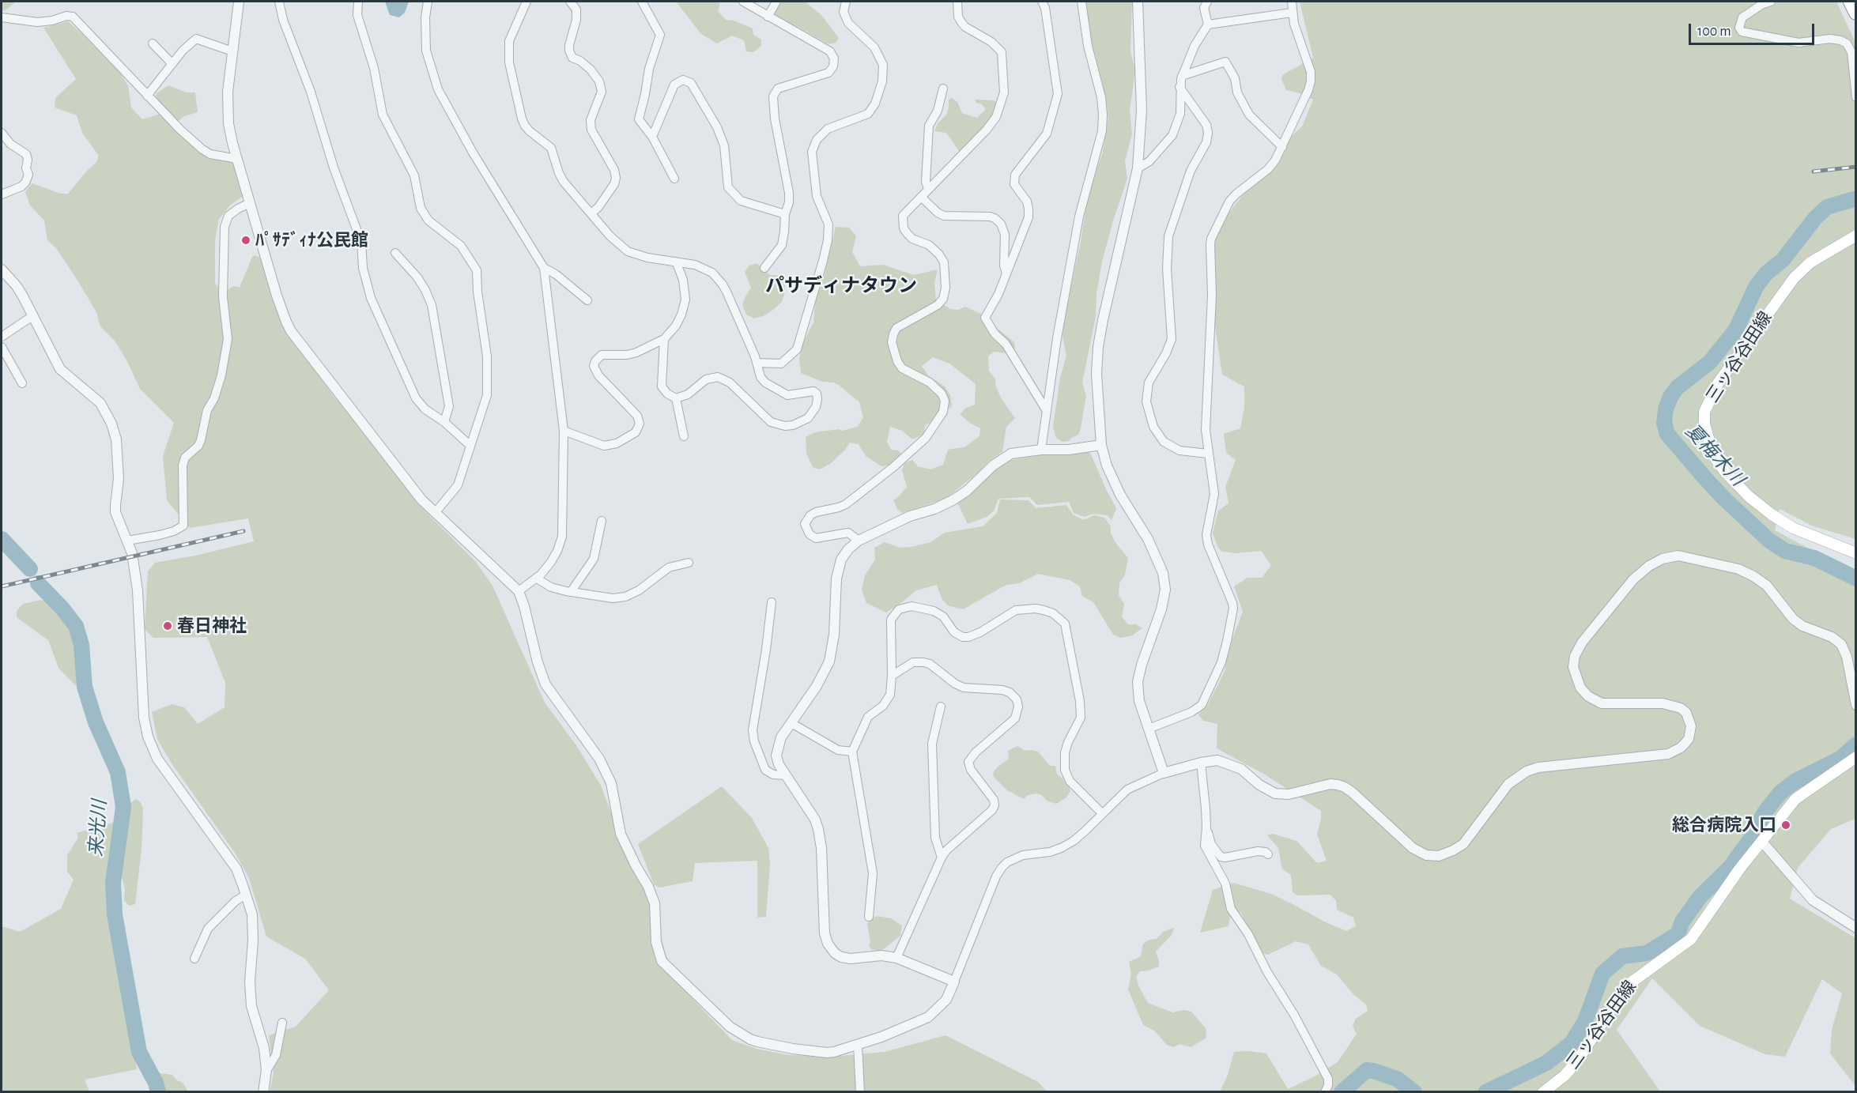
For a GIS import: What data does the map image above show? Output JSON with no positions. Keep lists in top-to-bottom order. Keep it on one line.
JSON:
{"streets":{"main road":["三ッ谷谷田線"]},"districts":["パサディナタウン"],"water":["夏梅木川","来光川"],"places":["ﾊﾟｻﾃﾞｨﾅ公民館","春日神社","総合病院入口"],"scale_bar":"100 m"}
